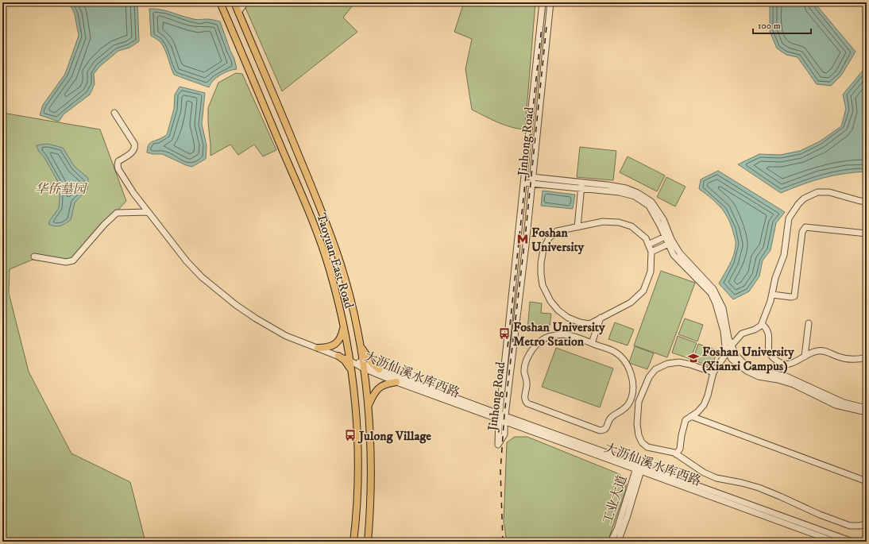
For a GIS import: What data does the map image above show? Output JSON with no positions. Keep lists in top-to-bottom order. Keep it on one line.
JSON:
{"streets":{"main road":["Taoyuan East Road"],"street":["Jinhong Road","大沥仙溪水库西路","工业大道"]},"crossings":[["Jinhong Road","大沥仙溪水库西路"],["Taoyuan East Road","大沥仙溪水库西路"],["大沥仙溪水库西路","工业大道"]],"parks":["华侨墓园"],"places":{"metro station":["Foshan University"],"bus stop":["Foshan University Metro Station","Julong Village"],"school or university":["Foshan University (Xianxi Campus)"]},"scale_bar":"100 m"}
